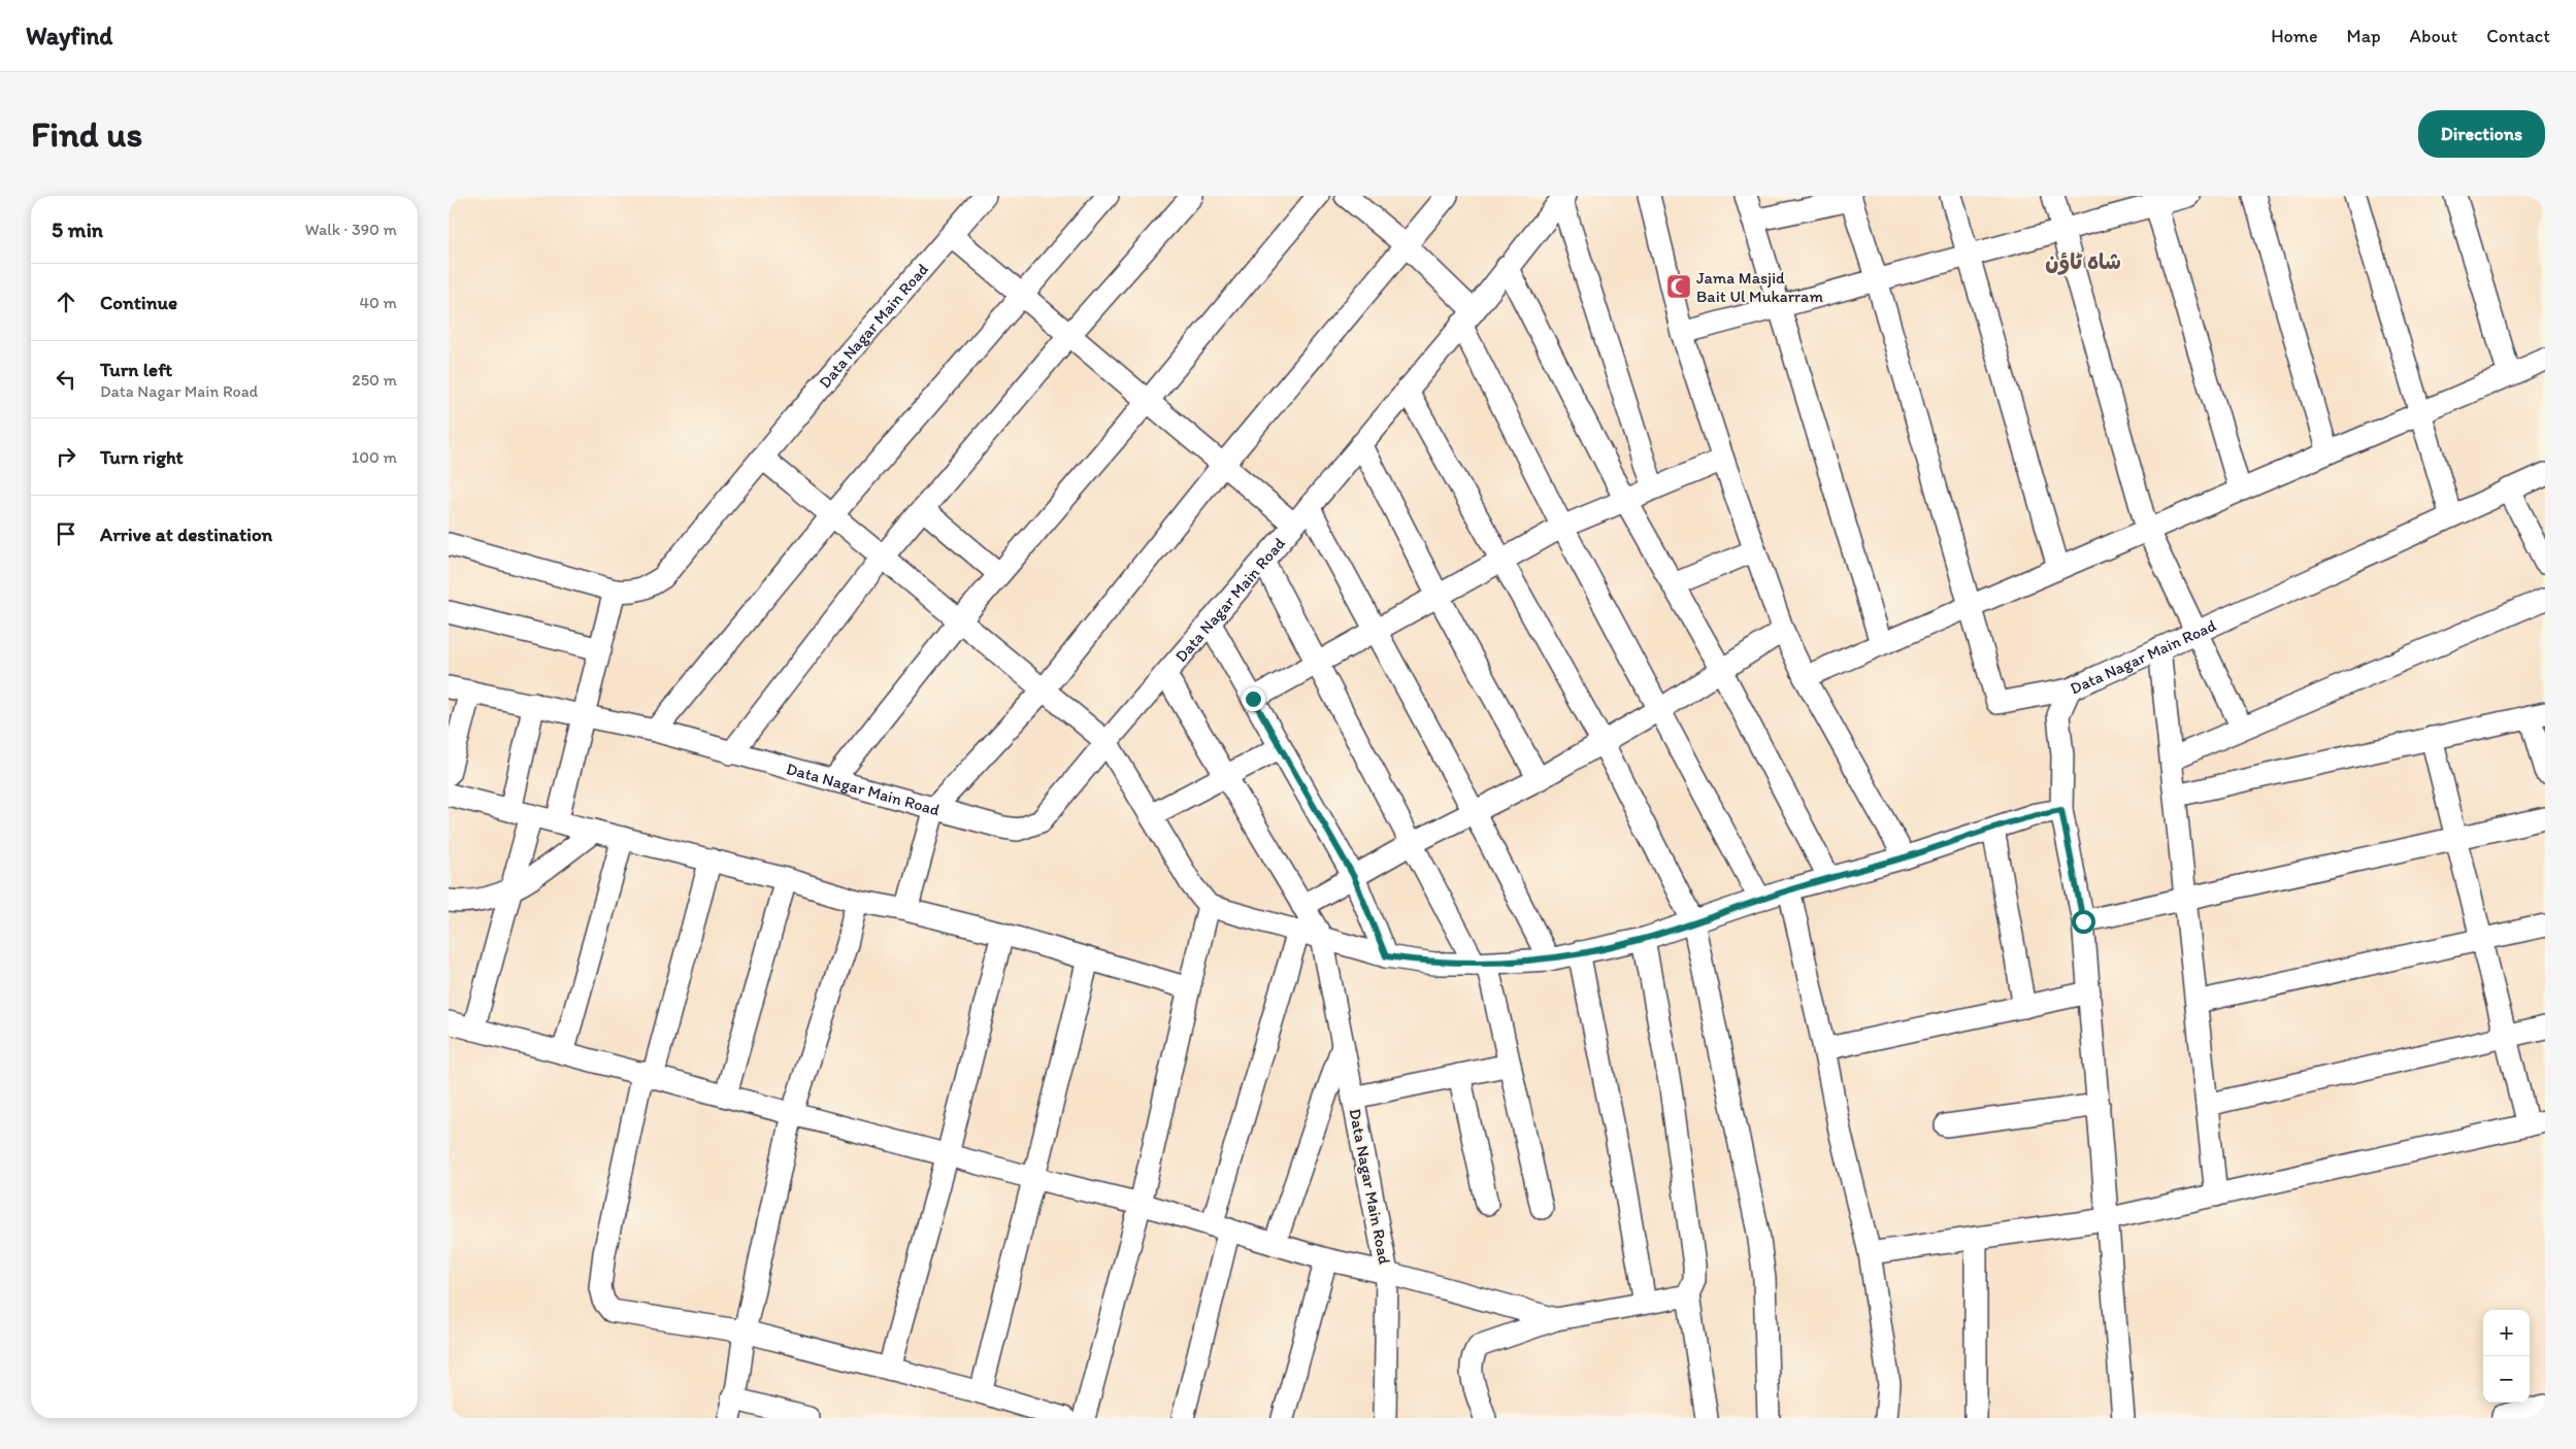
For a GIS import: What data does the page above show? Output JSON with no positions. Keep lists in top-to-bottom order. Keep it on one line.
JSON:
{"streets":{"street":["Data Nagar Main Road"]},"districts":["شاہ ٹاؤن"],"places":{"mosque":["Jama Masjid Bait Ul Mukarram"]},"page":{"header":"Wayfind","nav":["Home","Map","About","Contact"],"buttons":"Directions","title":"Find us","heading":["5 min","Walk · 390 m"],"list":[["Continue","40 m"],["Turn left","Data Nagar Main Road","250 m"],["Turn right","100 m"],"Arrive at destination"],"map_buttons":["+","−"]}}
